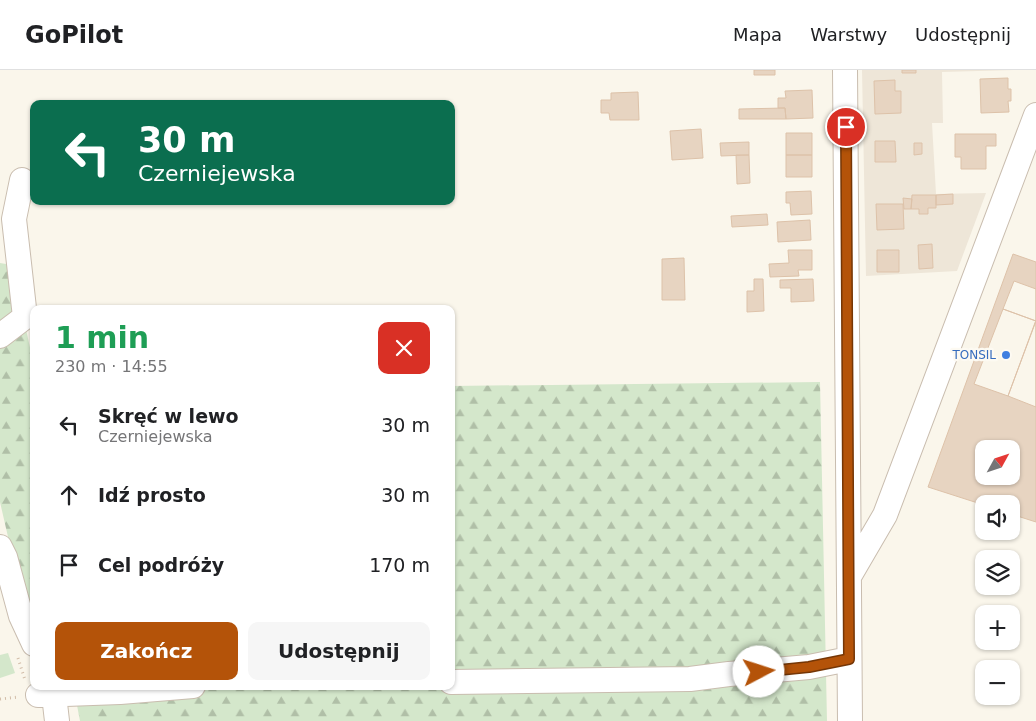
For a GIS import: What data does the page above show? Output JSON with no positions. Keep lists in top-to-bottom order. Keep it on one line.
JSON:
{"places":["TONSIL"],"north":"top right","page":{"header":"GoPilot","nav":["Mapa","Warstwy","Udostępnij"],"turn":["30 m","Czerniejewska"],"heading":["1 min","230 m · 14:55"],"list":[{"name":"Skręć w lewo","note":"Czerniejewska","value":"30 m"},{"name":"Idź prosto","value":"30 m"},{"name":"Cel podróży","value":"170 m"}],"map_buttons":["+","−"],"buttons":["Zakończ","Udostępnij"]}}
